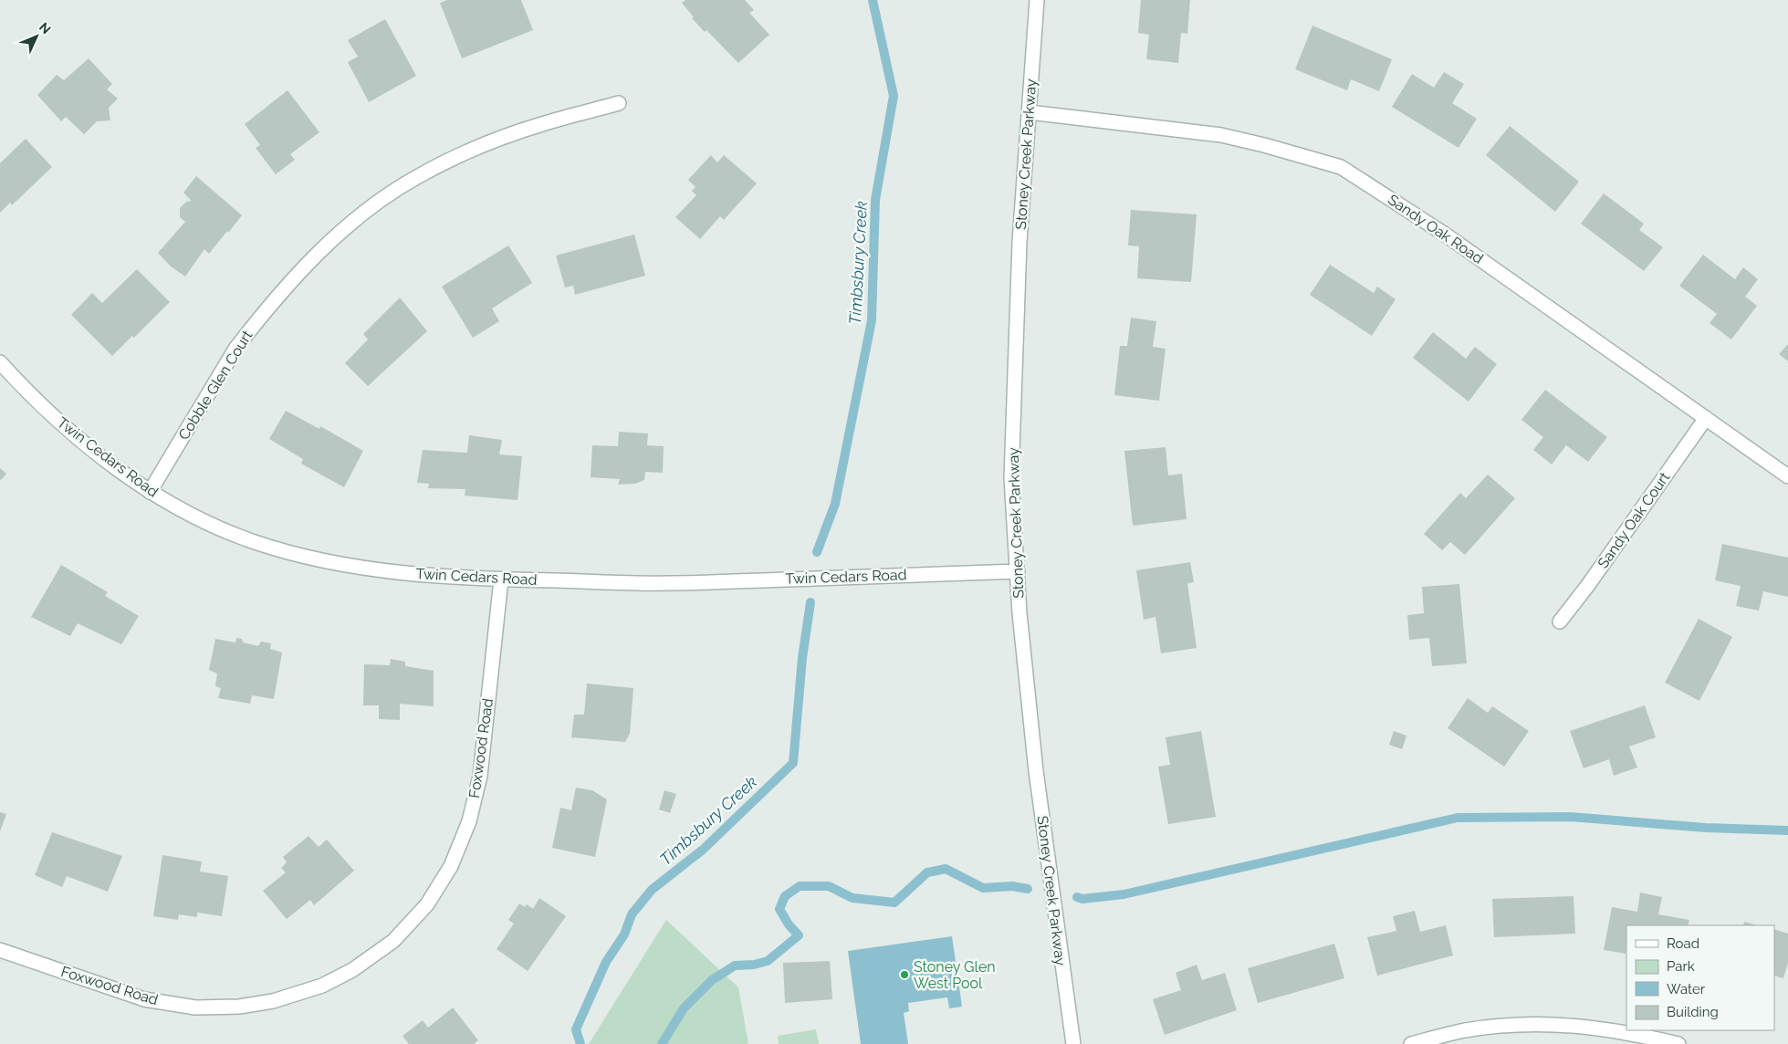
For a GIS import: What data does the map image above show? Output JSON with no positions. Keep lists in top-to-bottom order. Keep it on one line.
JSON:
{"streets":{"street":["Stoney Creek Parkway","Sandy Oak Road","Cobble Glen Court","Twin Cedars Road","Sandy Oak Court","Foxwood Road"]},"crossings":[["Stoney Creek Parkway","Sandy Oak Road"],["Stoney Creek Parkway","Twin Cedars Road"],["Sandy Oak Road","Sandy Oak Court"],["Cobble Glen Court","Twin Cedars Road"],["Twin Cedars Road","Foxwood Road"]],"water":["Timbsbury Creek"],"places":["Stoney Glen West Pool"],"legend":["Road","Park","Water","Building"],"north":"top right"}
